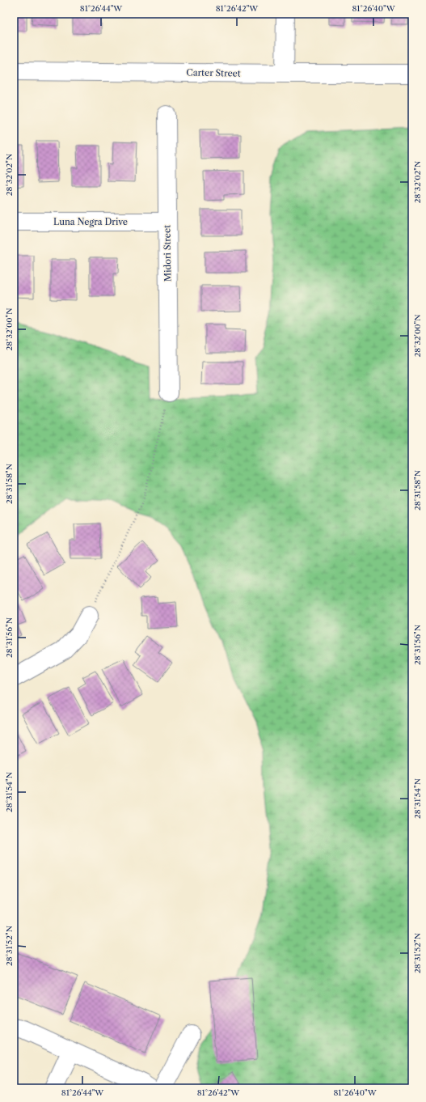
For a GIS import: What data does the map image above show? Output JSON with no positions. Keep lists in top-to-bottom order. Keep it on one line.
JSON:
{"streets":{"street":["Carter Street","Luna Negra Drive","Midori Street"]},"crossings":[["Luna Negra Drive","Midori Street"]],"coordinates":["81°26'44\"W","81°26'42\"W","81°26'40\"W","28°32'02\"N","28°32'00\"N","28°31'58\"N","28°31'56\"N","28°31'54\"N","28°31'52\"N"]}
